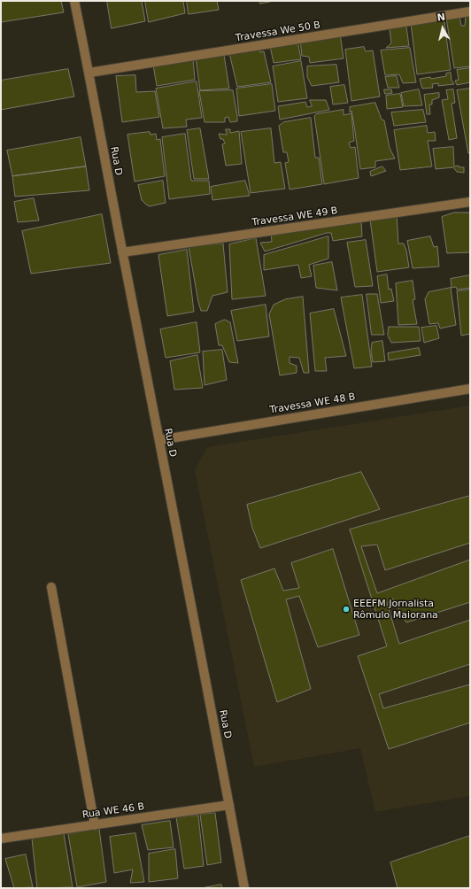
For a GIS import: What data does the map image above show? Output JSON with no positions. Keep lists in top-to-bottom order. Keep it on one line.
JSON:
{"streets":{"street":["Travessa We 50 B","Rua D","Travessa WE 49 B","Travessa WE 48 B","Rua WE 46 B"]},"crossings":[["Travessa We 50 B","Rua D"],["Rua D","Travessa WE 49 B"],["Rua D","Travessa WE 48 B"],["Rua D","Rua WE 46 B"]],"places":["EEEFM Jornalista Rômulo Maiorana"],"north":"top"}
